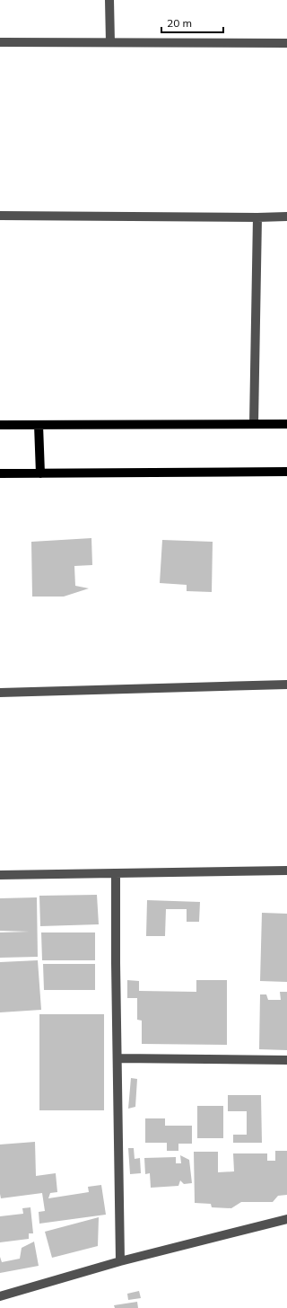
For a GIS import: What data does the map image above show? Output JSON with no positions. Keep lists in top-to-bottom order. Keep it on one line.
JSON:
{"scale_bar":"20 m"}
